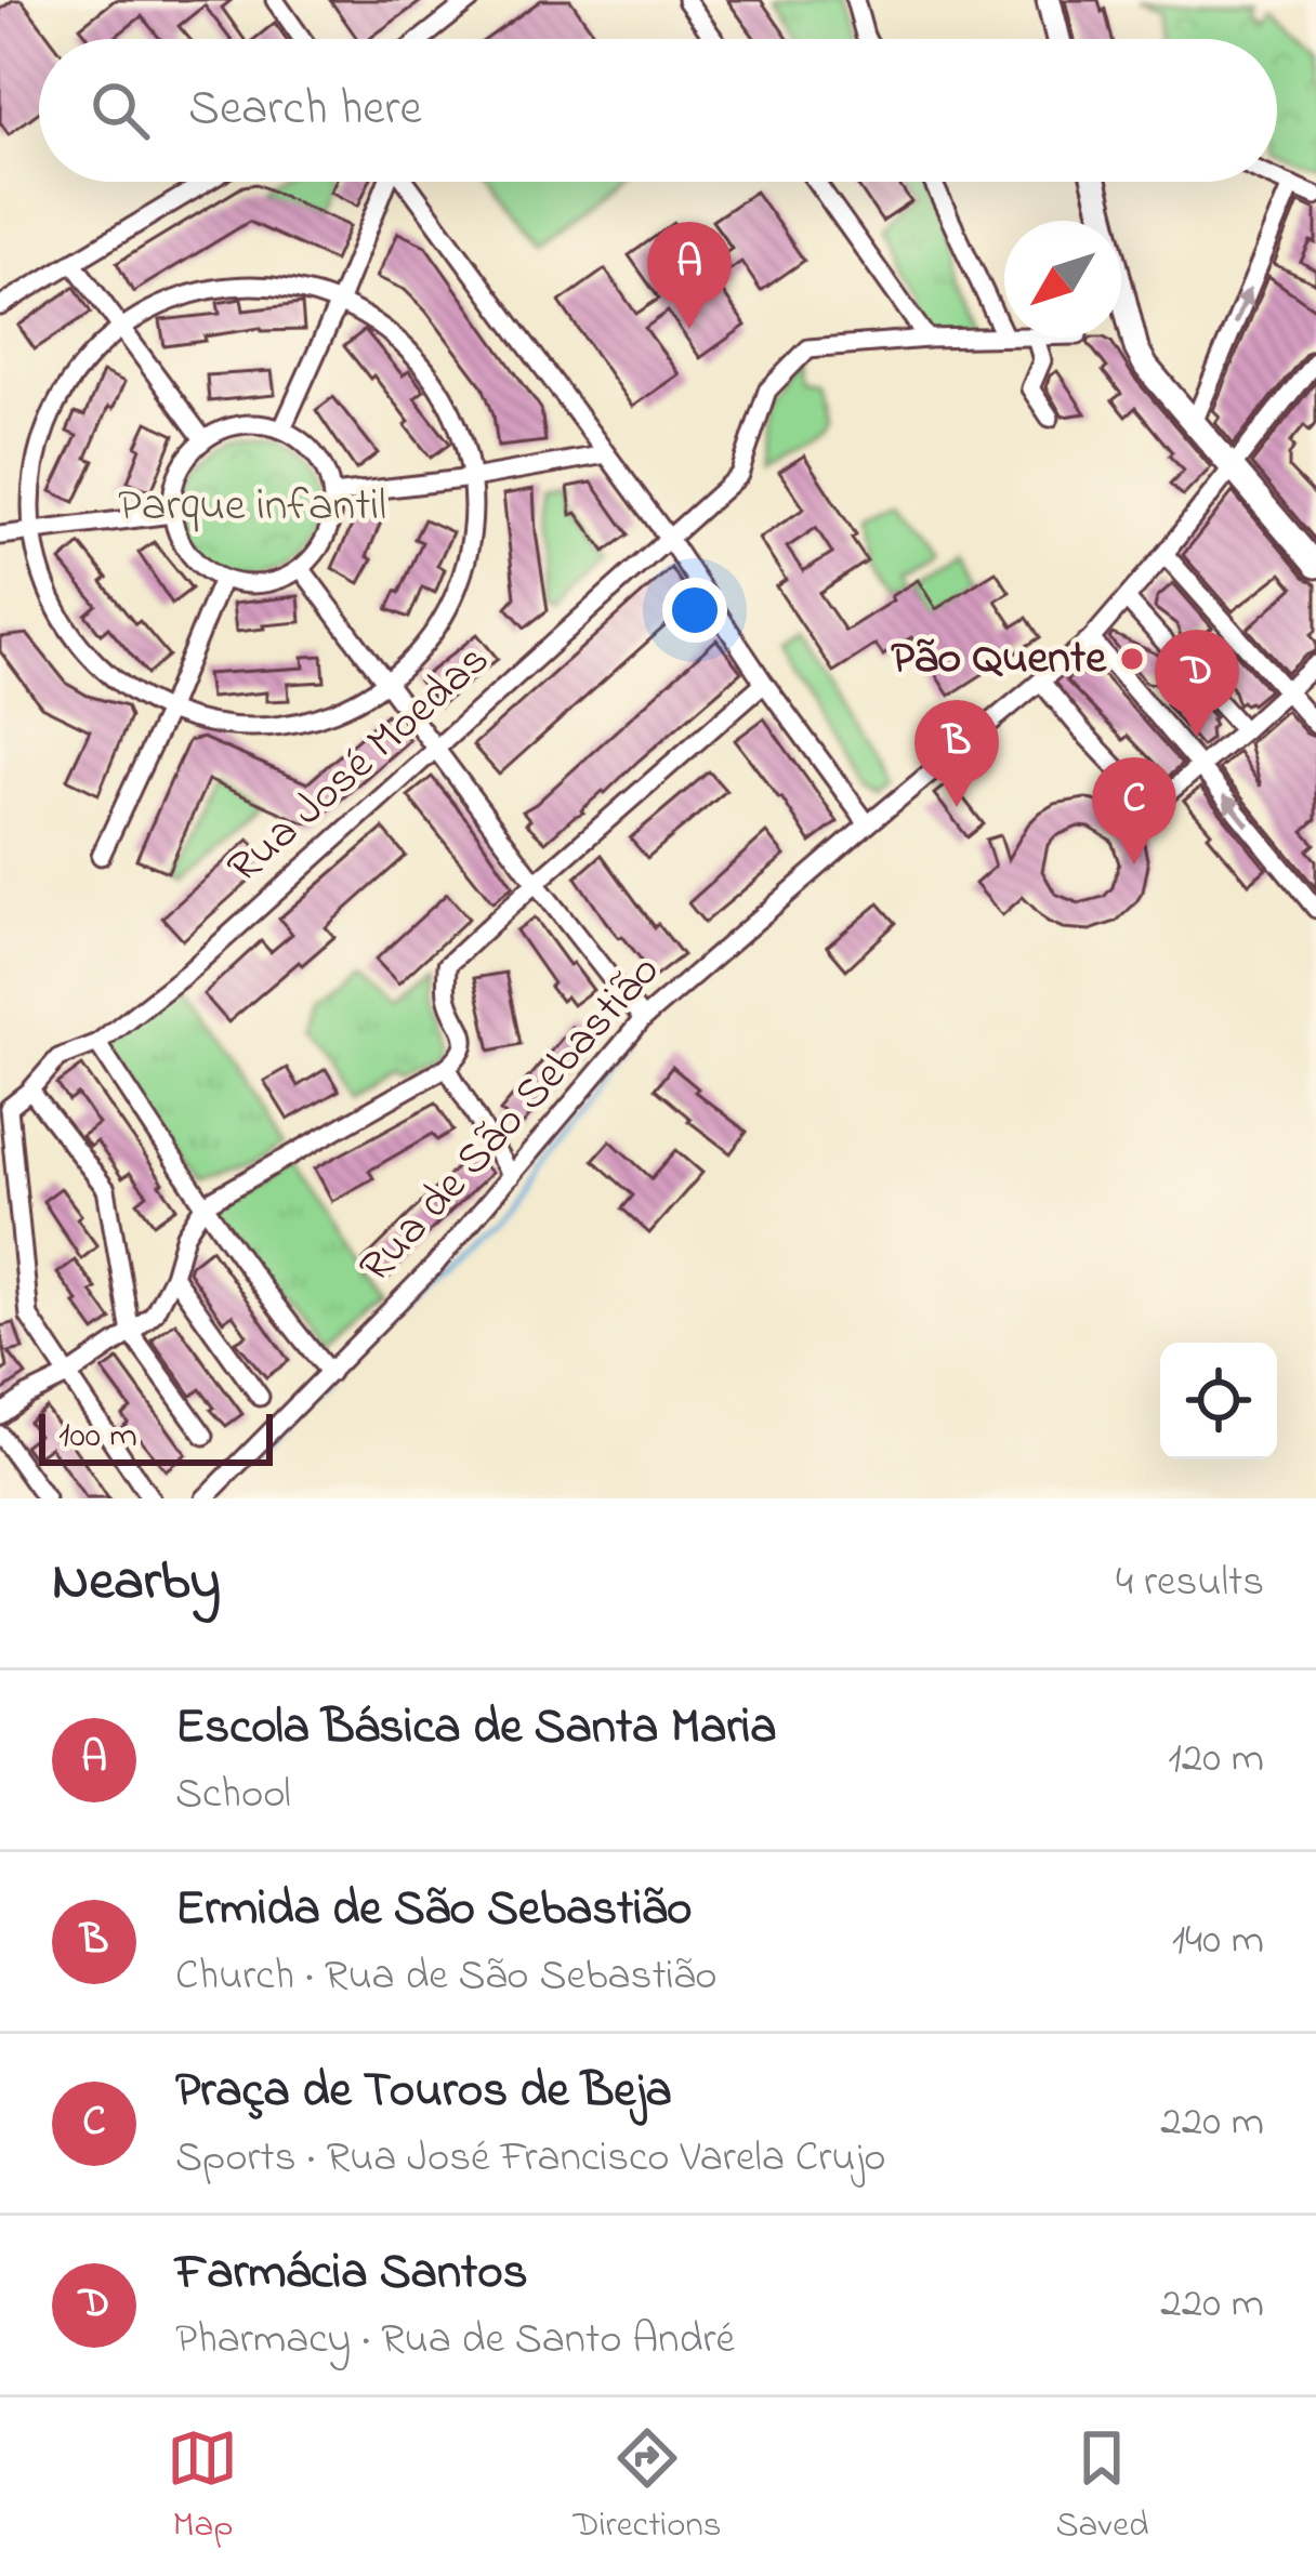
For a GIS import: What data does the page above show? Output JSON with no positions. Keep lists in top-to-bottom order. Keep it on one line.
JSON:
{"streets":{"street":["Rua José Moedas","Rua de São Sebastião"]},"parks":["Parque infantil"],"places":["Pão Quente"],"scale_bar":"100 m","north":"bottom left","page":{"search":"Search here","pins":["A","D","B","C"],"scale":"100 m","heading":["Nearby","4 results"],"list":[{"mark":"A","name":"Escola Básica de Santa Maria","note":"School","value":"120 m"},{"mark":"B","name":"Ermida de São Sebastião","note":"Church · Rua de São Sebastião","value":"140 m"},{"mark":"C","name":"Praça de Touros de Beja","note":"Sports · Rua José Francisco Varela Crujo","value":"220 m"},{"mark":"D","name":"Farmácia Santos","note":"Pharmacy · Rua de Santo André","value":"220 m"}],"nav":["Map","Directions","Saved"]}}
